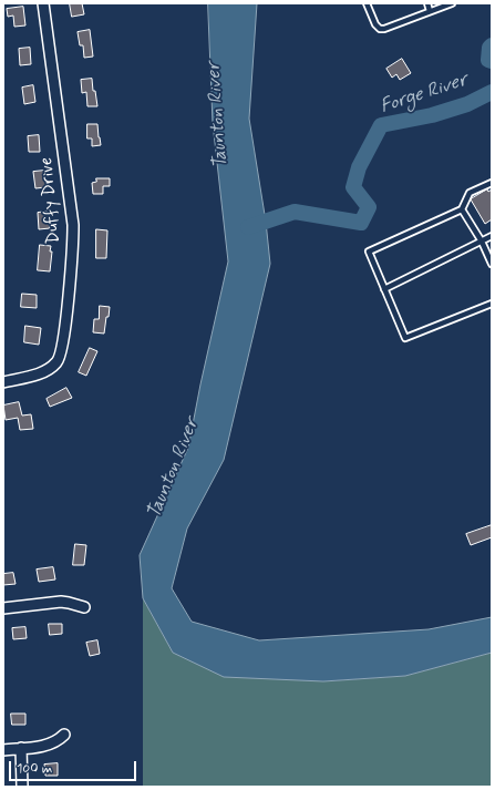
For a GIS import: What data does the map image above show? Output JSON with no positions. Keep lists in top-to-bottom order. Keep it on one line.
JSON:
{"streets":{"street":["Duffy Drive"]},"water":["Forge River","Taunton River"],"scale_bar":"100 m"}
